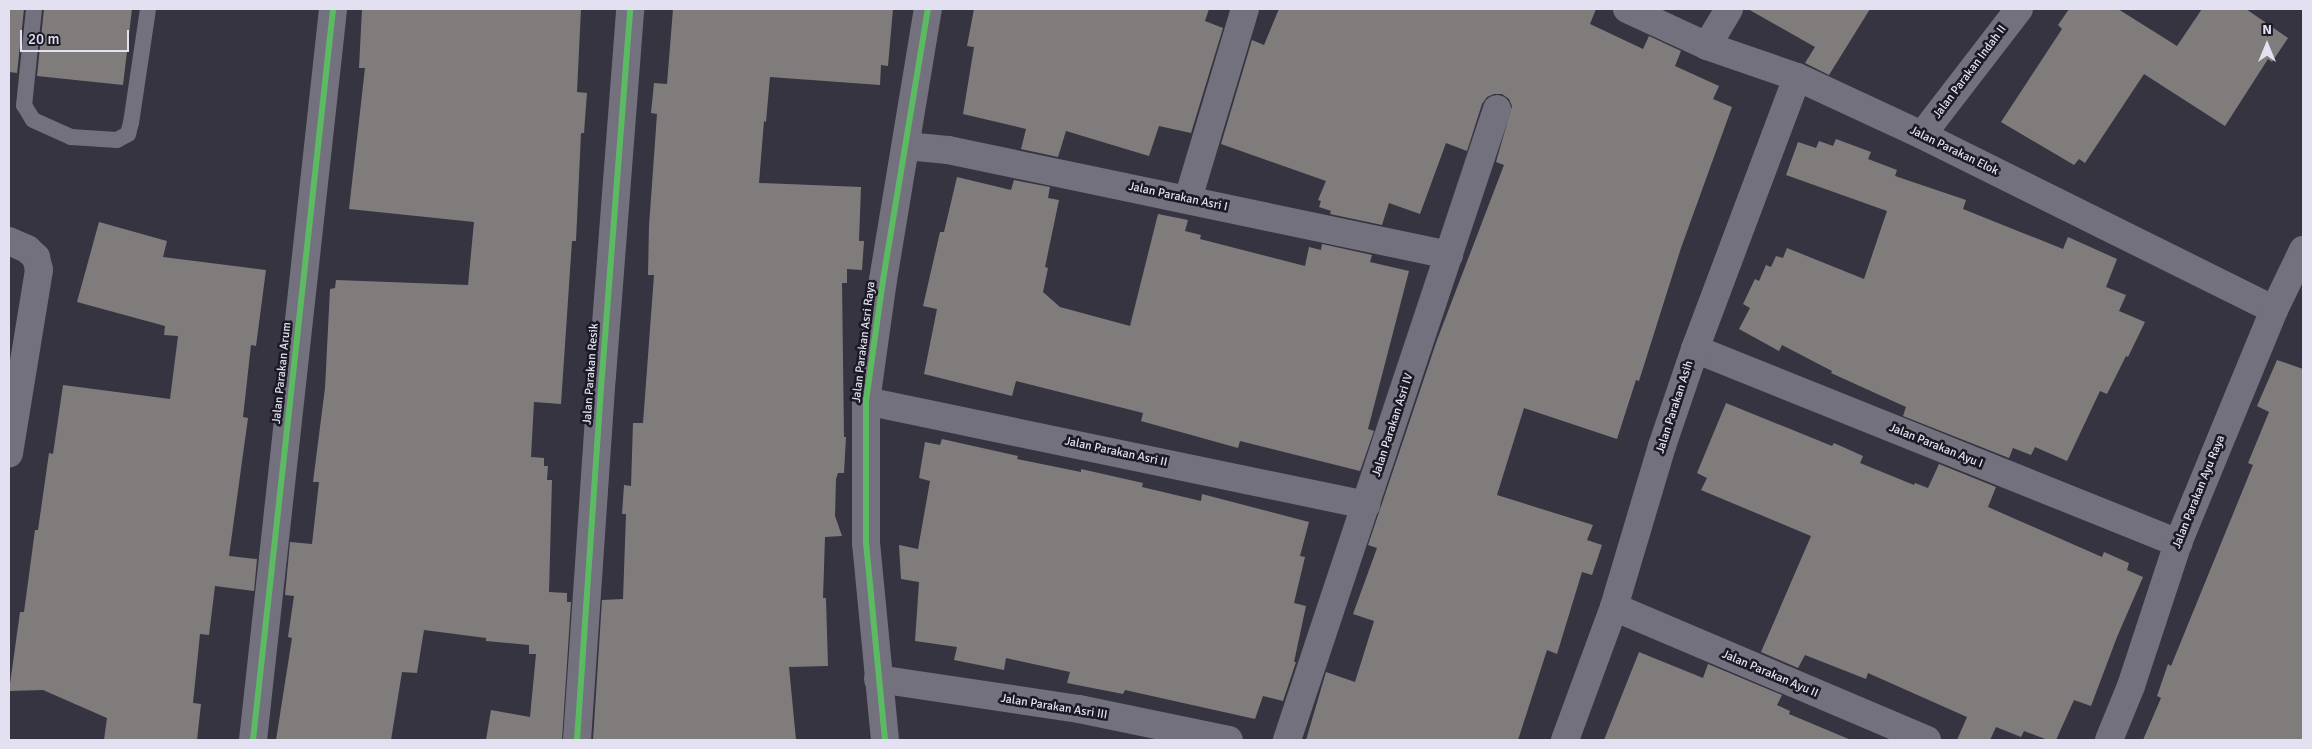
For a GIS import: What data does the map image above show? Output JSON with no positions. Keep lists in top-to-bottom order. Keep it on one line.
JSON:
{"streets":{"street":["Jalan Parakan Indah II","Jalan Parakan Elok","Jalan Parakan Asri I","Jalan Parakan Asri Raya","Jalan Parakan Arum","Jalan Parakan Resik","Jalan Parakan Asih","Jalan Parakan Asri IV","Jalan Parakan Ayu I","Jalan Parakan Asri II","Jalan Parakan Ayu Raya","Jalan Parakan Ayu II","Jalan Parakan Asri III"]},"crossings":[["Jalan Parakan Indah II","Jalan Parakan Elok"],["Jalan Parakan Elok","Jalan Parakan Asih"],["Jalan Parakan Elok","Jalan Parakan Ayu Raya"],["Jalan Parakan Asri I","Jalan Parakan Asri Raya"],["Jalan Parakan Asri I","Jalan Parakan Asri IV"],["Jalan Parakan Asri Raya","Jalan Parakan Asri II"],["Jalan Parakan Asri Raya","Jalan Parakan Asri III"],["Jalan Parakan Asih","Jalan Parakan Ayu I"],["Jalan Parakan Asih","Jalan Parakan Ayu II"],["Jalan Parakan Asri IV","Jalan Parakan Asri II"],["Jalan Parakan Ayu I","Jalan Parakan Ayu Raya"]],"scale_bar":"20 m","north":"top"}
